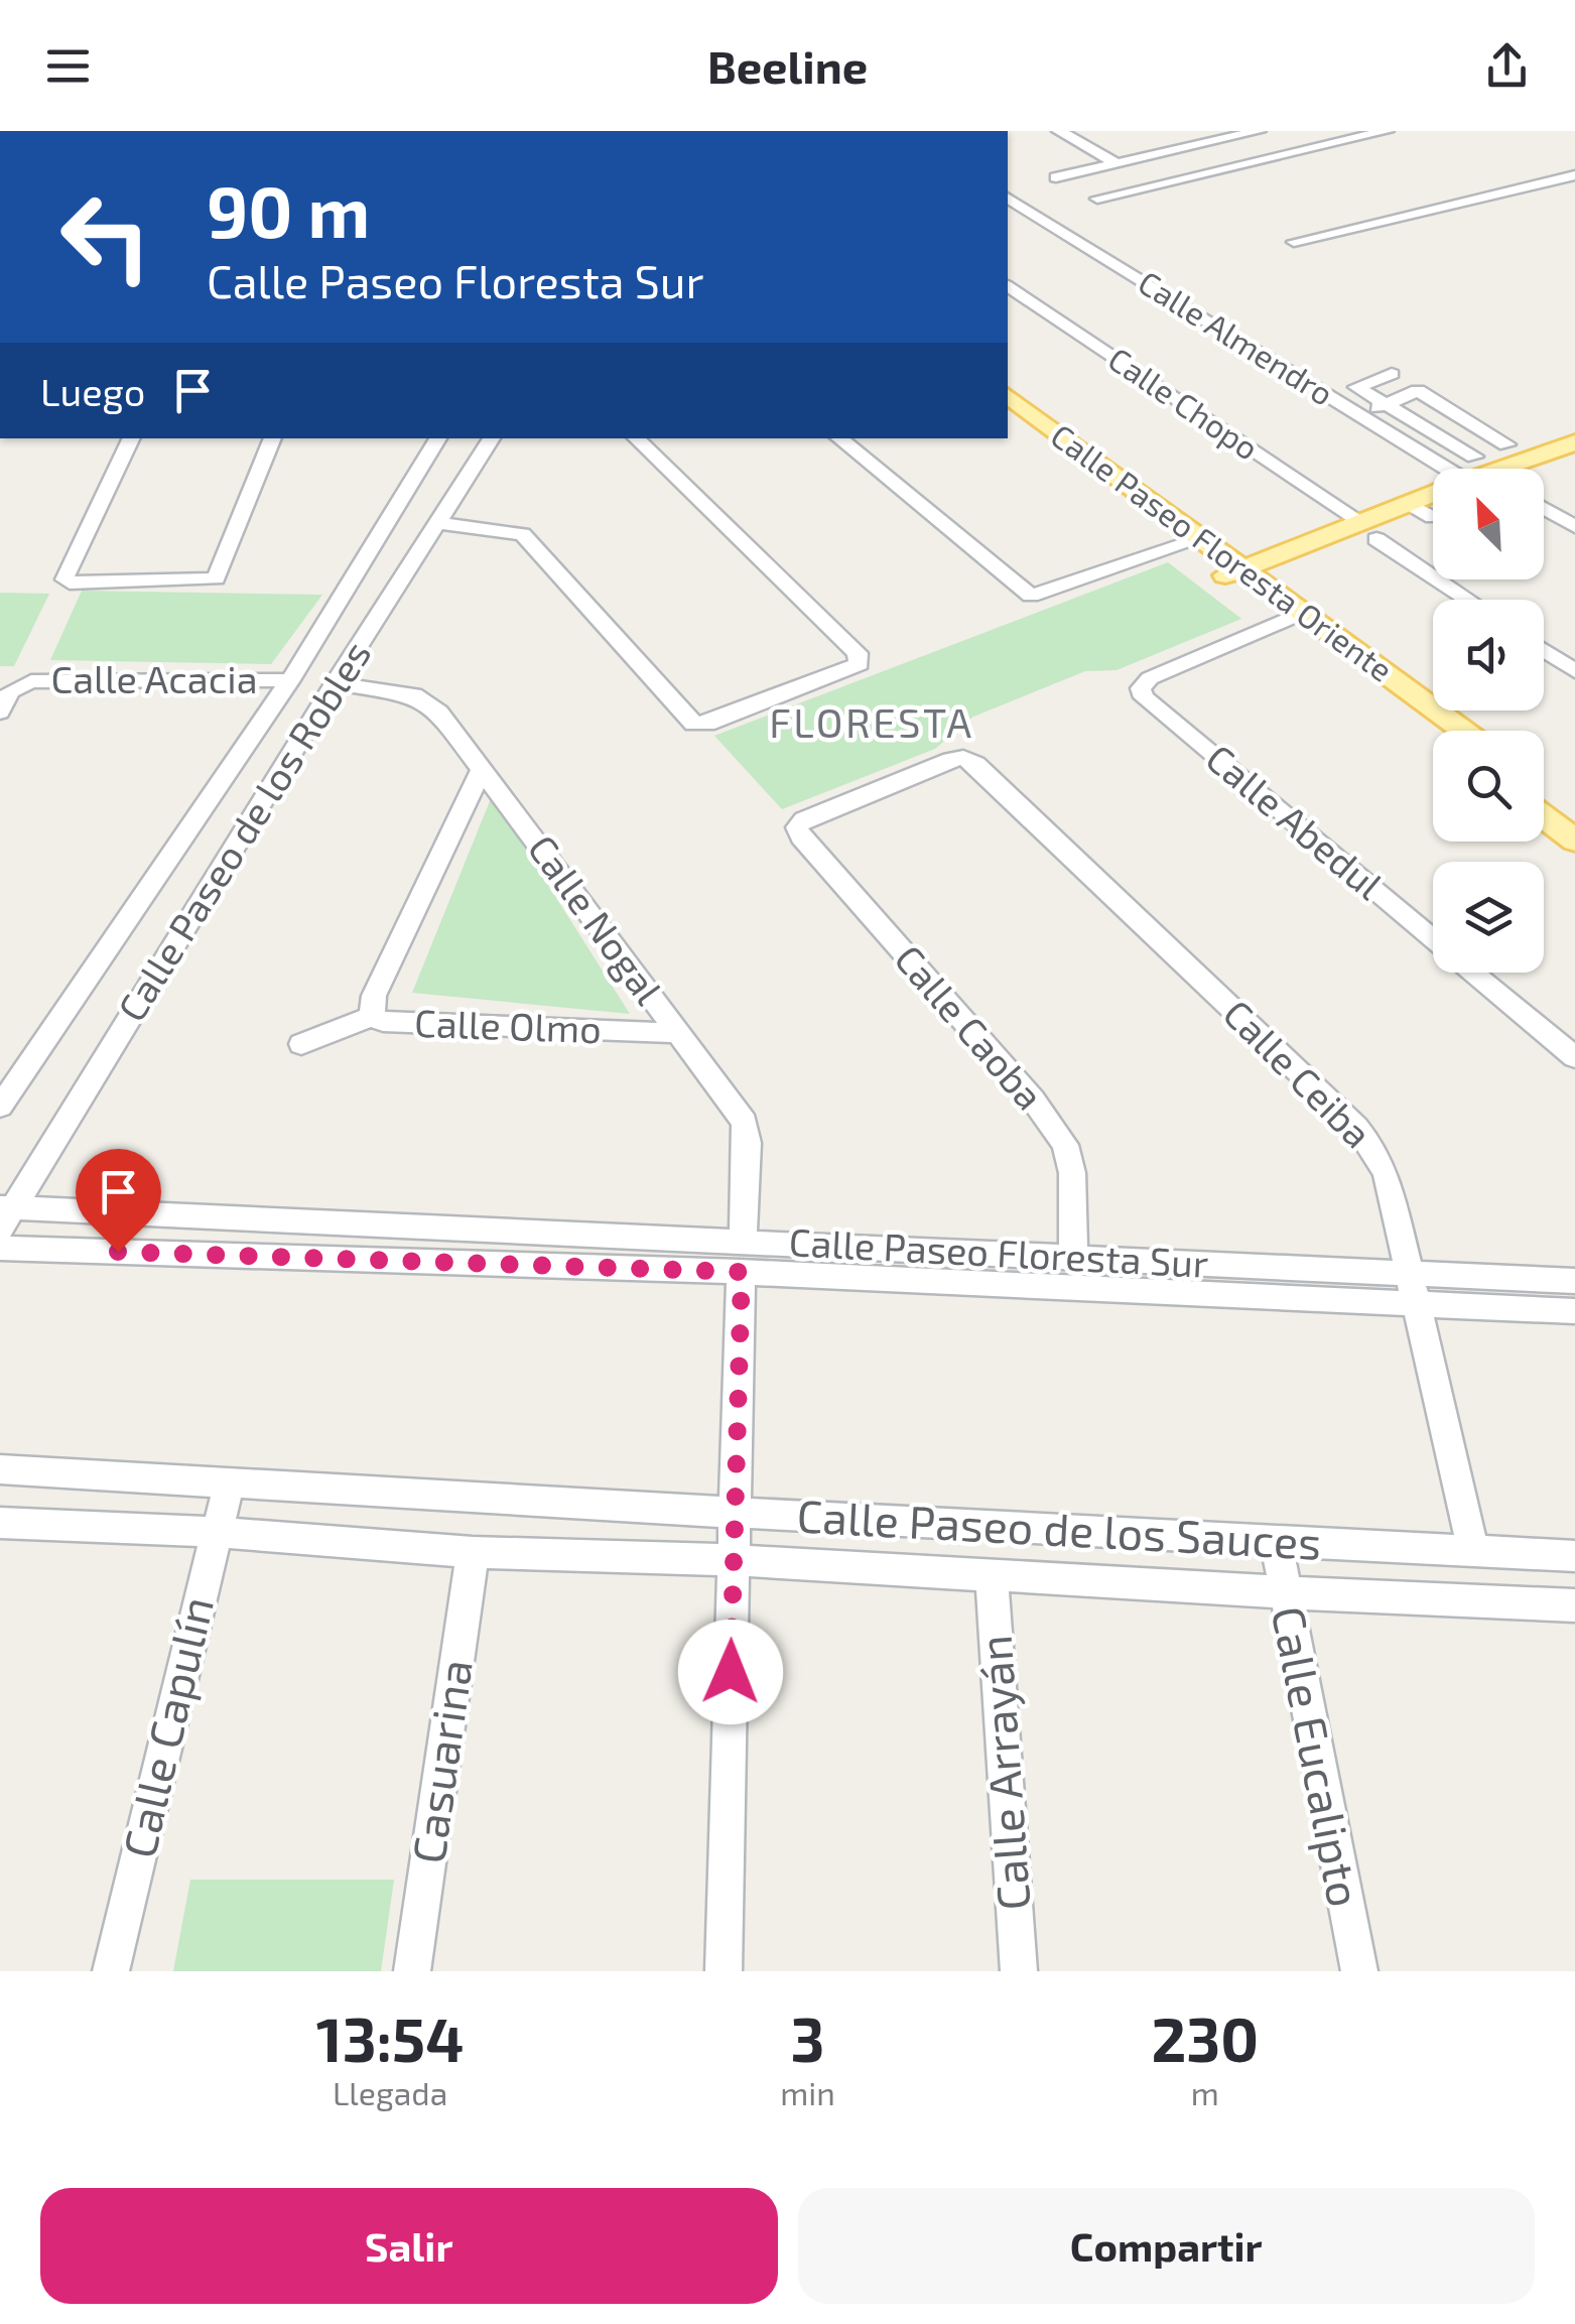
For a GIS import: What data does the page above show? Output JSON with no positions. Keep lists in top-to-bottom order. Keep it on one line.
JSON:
{"streets":{"main road":["Calle Paseo Floresta Oriente"],"street":["Calle Almendro","Calle Chopo","Calle Acacia","Calle Abedul","Calle Paseo de los Robles","Calle Nogal","Calle Olmo","Calle Caoba","Calle Ceiba","Calle Paseo Floresta Sur","Calle Paseo de los Sauces","Calle Capulín","Calle Eucalipto","Casuarina","Calle Arrayán"]},"crossings":[["Calle Paseo Floresta Oriente","Calle Abedul"],["Calle Acacia","Calle Paseo de los Robles"],["Calle Paseo de los Robles","Calle Nogal"],["Calle Paseo de los Robles","Calle Paseo Floresta Sur"],["Calle Nogal","Calle Olmo"],["Calle Nogal","Calle Paseo Floresta Sur"],["Calle Nogal","Calle Paseo de los Sauces"],["Calle Caoba","Calle Ceiba"],["Calle Caoba","Calle Paseo Floresta Sur"],["Calle Ceiba","Calle Paseo Floresta Sur"],["Calle Ceiba","Calle Paseo de los Sauces"],["Calle Paseo de los Sauces","Calle Capulín"],["Calle Paseo de los Sauces","Calle Eucalipto"],["Calle Paseo de los Sauces","Casuarina"],["Calle Paseo de los Sauces","Calle Arrayán"]],"districts":["FLORESTA"],"north":"top left","page":{"header":"Beeline","turn":["90 m","Calle Paseo Floresta Sur"],"then":"Luego","eta":["13:54","Llegada","3","min","230","m"],"buttons":["Salir","Compartir"]}}
